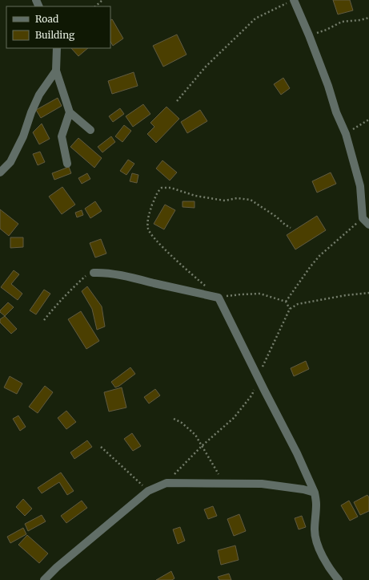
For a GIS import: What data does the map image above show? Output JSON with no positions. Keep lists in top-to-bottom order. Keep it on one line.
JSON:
{"legend":["Road","Building"]}
